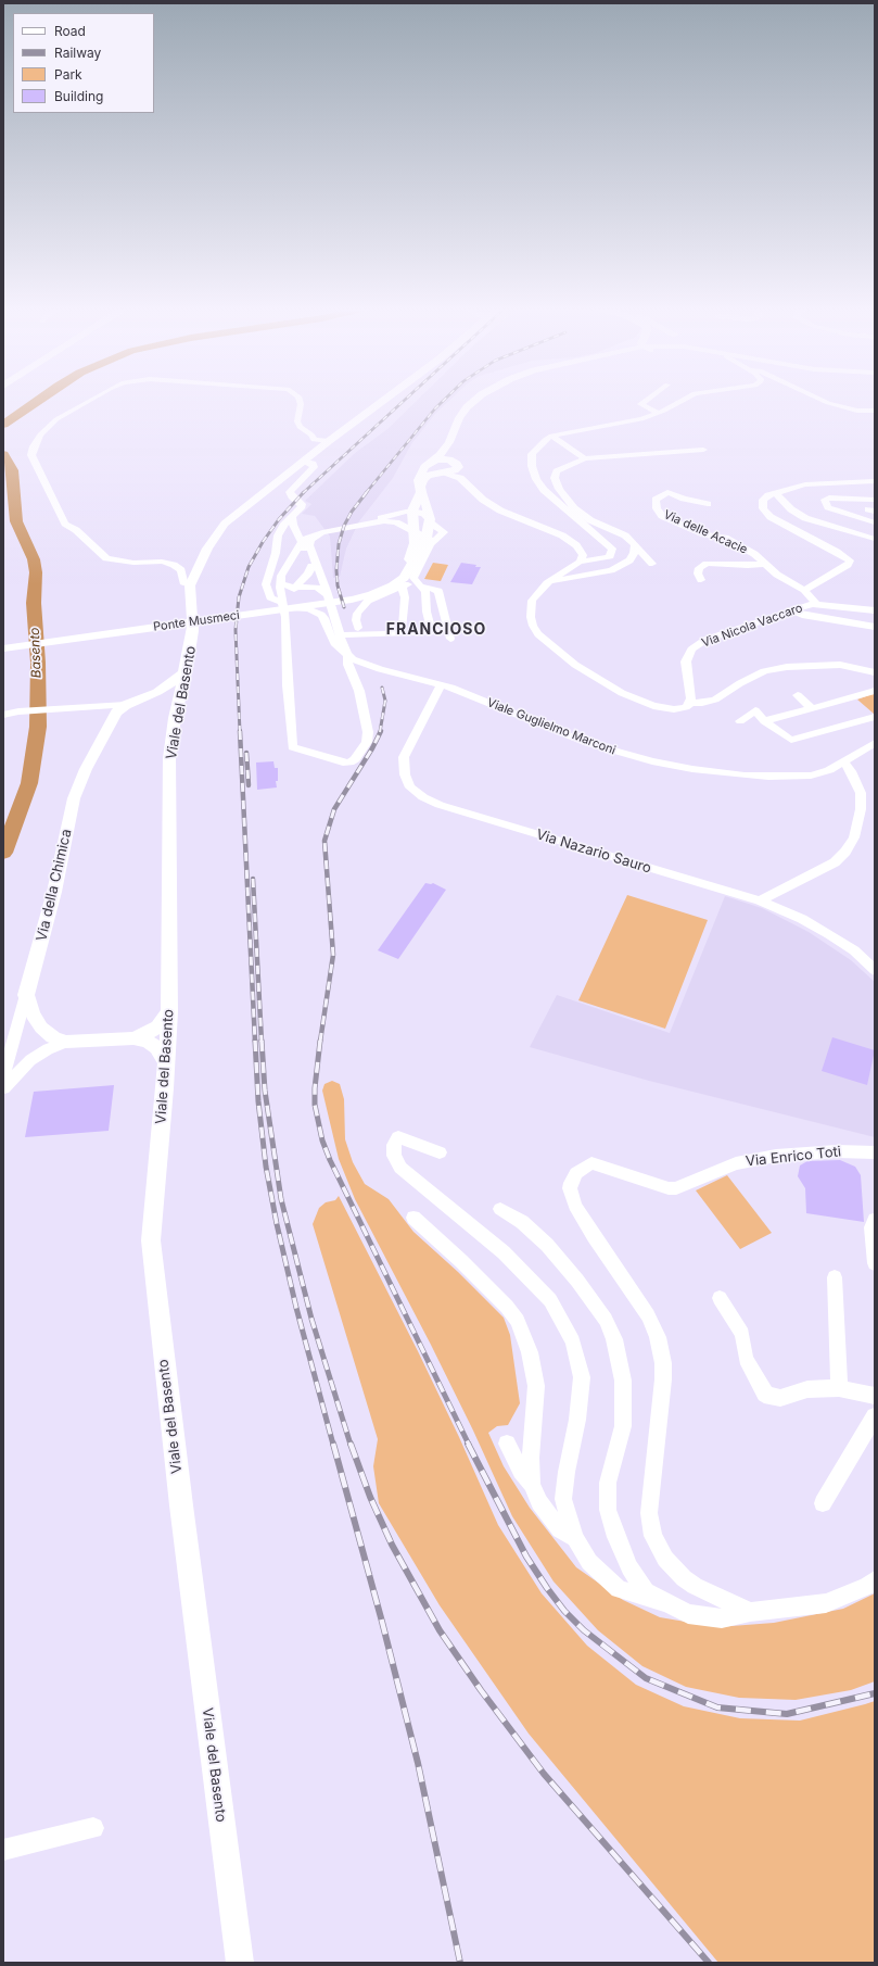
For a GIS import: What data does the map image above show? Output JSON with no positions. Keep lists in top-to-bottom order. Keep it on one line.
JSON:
{"streets":{"main road":["Ponte Musmeci","Viale del Basento","Via della Chimica"],"street":["Via delle Acacie","Via Nicola Vaccaro","Viale Guglielmo Marconi","Via Nazario Sauro","Via Enrico Toti"]},"crossings":[["Via delle Acacie","Via Nicola Vaccaro"],["Viale Guglielmo Marconi","Via Nazario Sauro"]],"districts":["FRANCIOSO"],"water":["Basento"],"legend":["Road","Railway","Park","Building"]}
